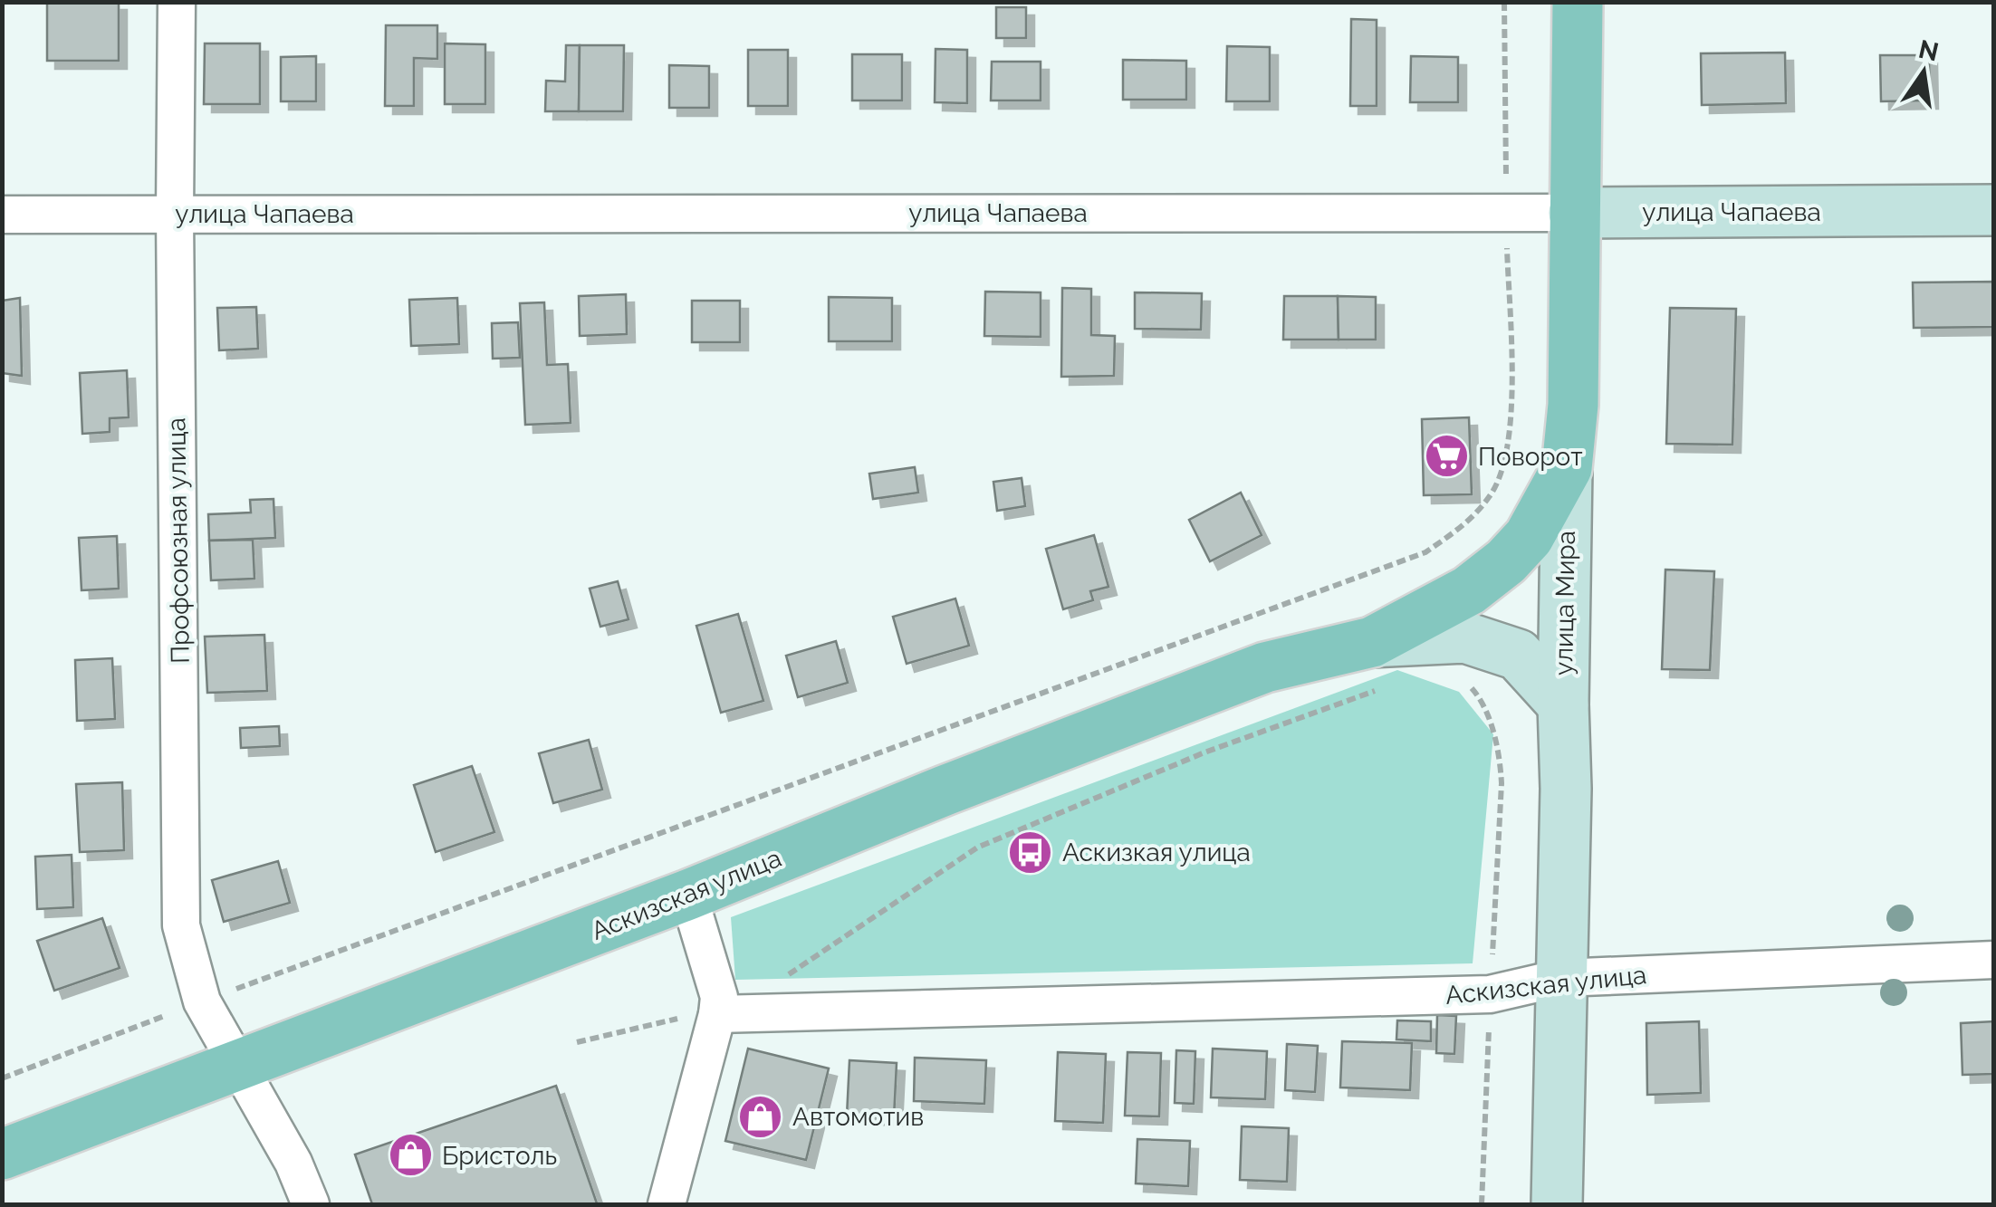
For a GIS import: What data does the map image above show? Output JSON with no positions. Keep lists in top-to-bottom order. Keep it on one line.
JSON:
{"streets":{"main road":["улица Чапаева","улица Мира","Аскизская улица"],"street":["Профсоюзная улица"]},"crossings":[["улица Чапаева","Профсоюзная улица"],["улица Чапаева","улица Мира"],["Профсоюзная улица","Аскизская улица"],["улица Мира","Аскизская улица"]],"places":{"supermarket":["Поворот"],"bus stop":["Аскизкая улица"],"shop":["Автомотив","Бристоль"]},"north":"top"}
